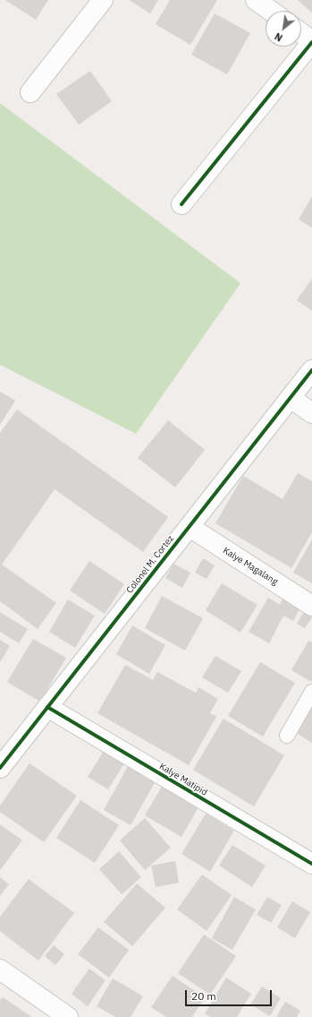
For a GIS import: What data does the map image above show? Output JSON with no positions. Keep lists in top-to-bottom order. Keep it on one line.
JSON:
{"streets":{"street":["Colonel M. Cortez","Kalye Magalang","Kalye Matipid"]},"crossings":[["Colonel M. Cortez","Kalye Magalang"],["Colonel M. Cortez","Kalye Matipid"]],"scale_bar":"20 m","north":"bottom left"}
